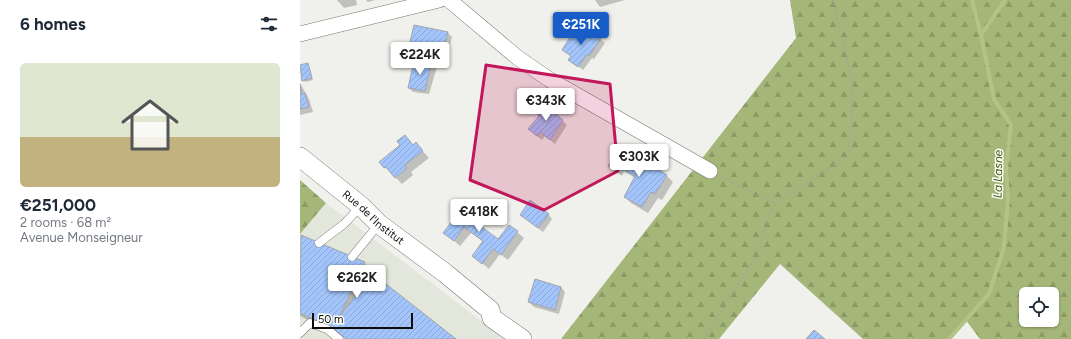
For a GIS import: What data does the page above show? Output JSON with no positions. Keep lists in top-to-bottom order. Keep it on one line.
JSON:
{"streets":{"street":["Rue de l'Institut"]},"water":["La Lasne"],"scale_bar":"50 m","page":{"heading":"6 homes","price":["€251K","€224K","€343K","€303K","€418K","€262K"],"list":[{"name":"€251,000","note":"2 rooms · 68 m² · Avenue Monseigneur"}],"scale":"50 m"}}
